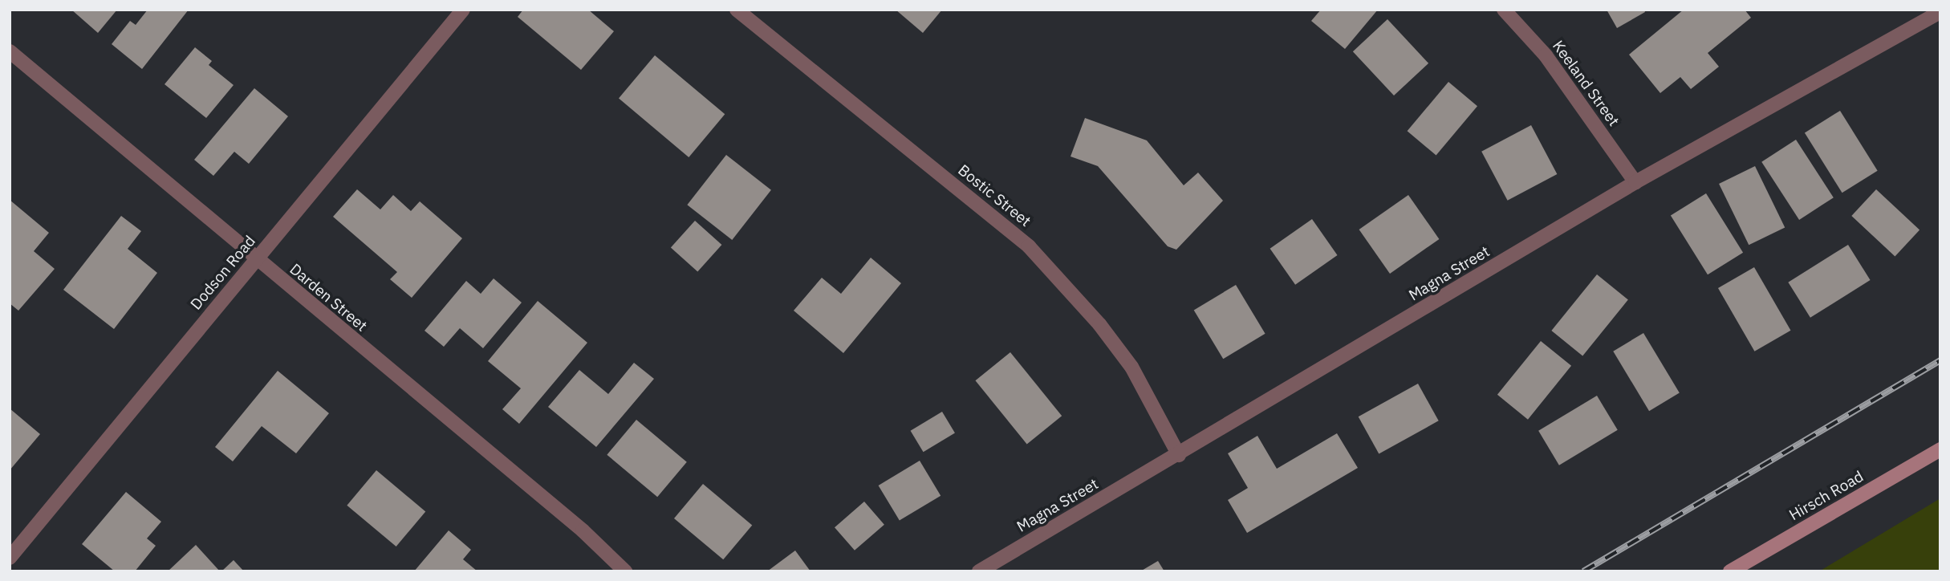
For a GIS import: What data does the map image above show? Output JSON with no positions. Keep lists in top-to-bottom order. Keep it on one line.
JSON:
{"streets":{"main road":["Hirsch Road"],"street":["Keeland Street","Bostic Street","Dodson Road","Magna Street","Darden Street"]},"crossings":[["Keeland Street","Magna Street"],["Bostic Street","Magna Street"],["Dodson Road","Darden Street"]]}
